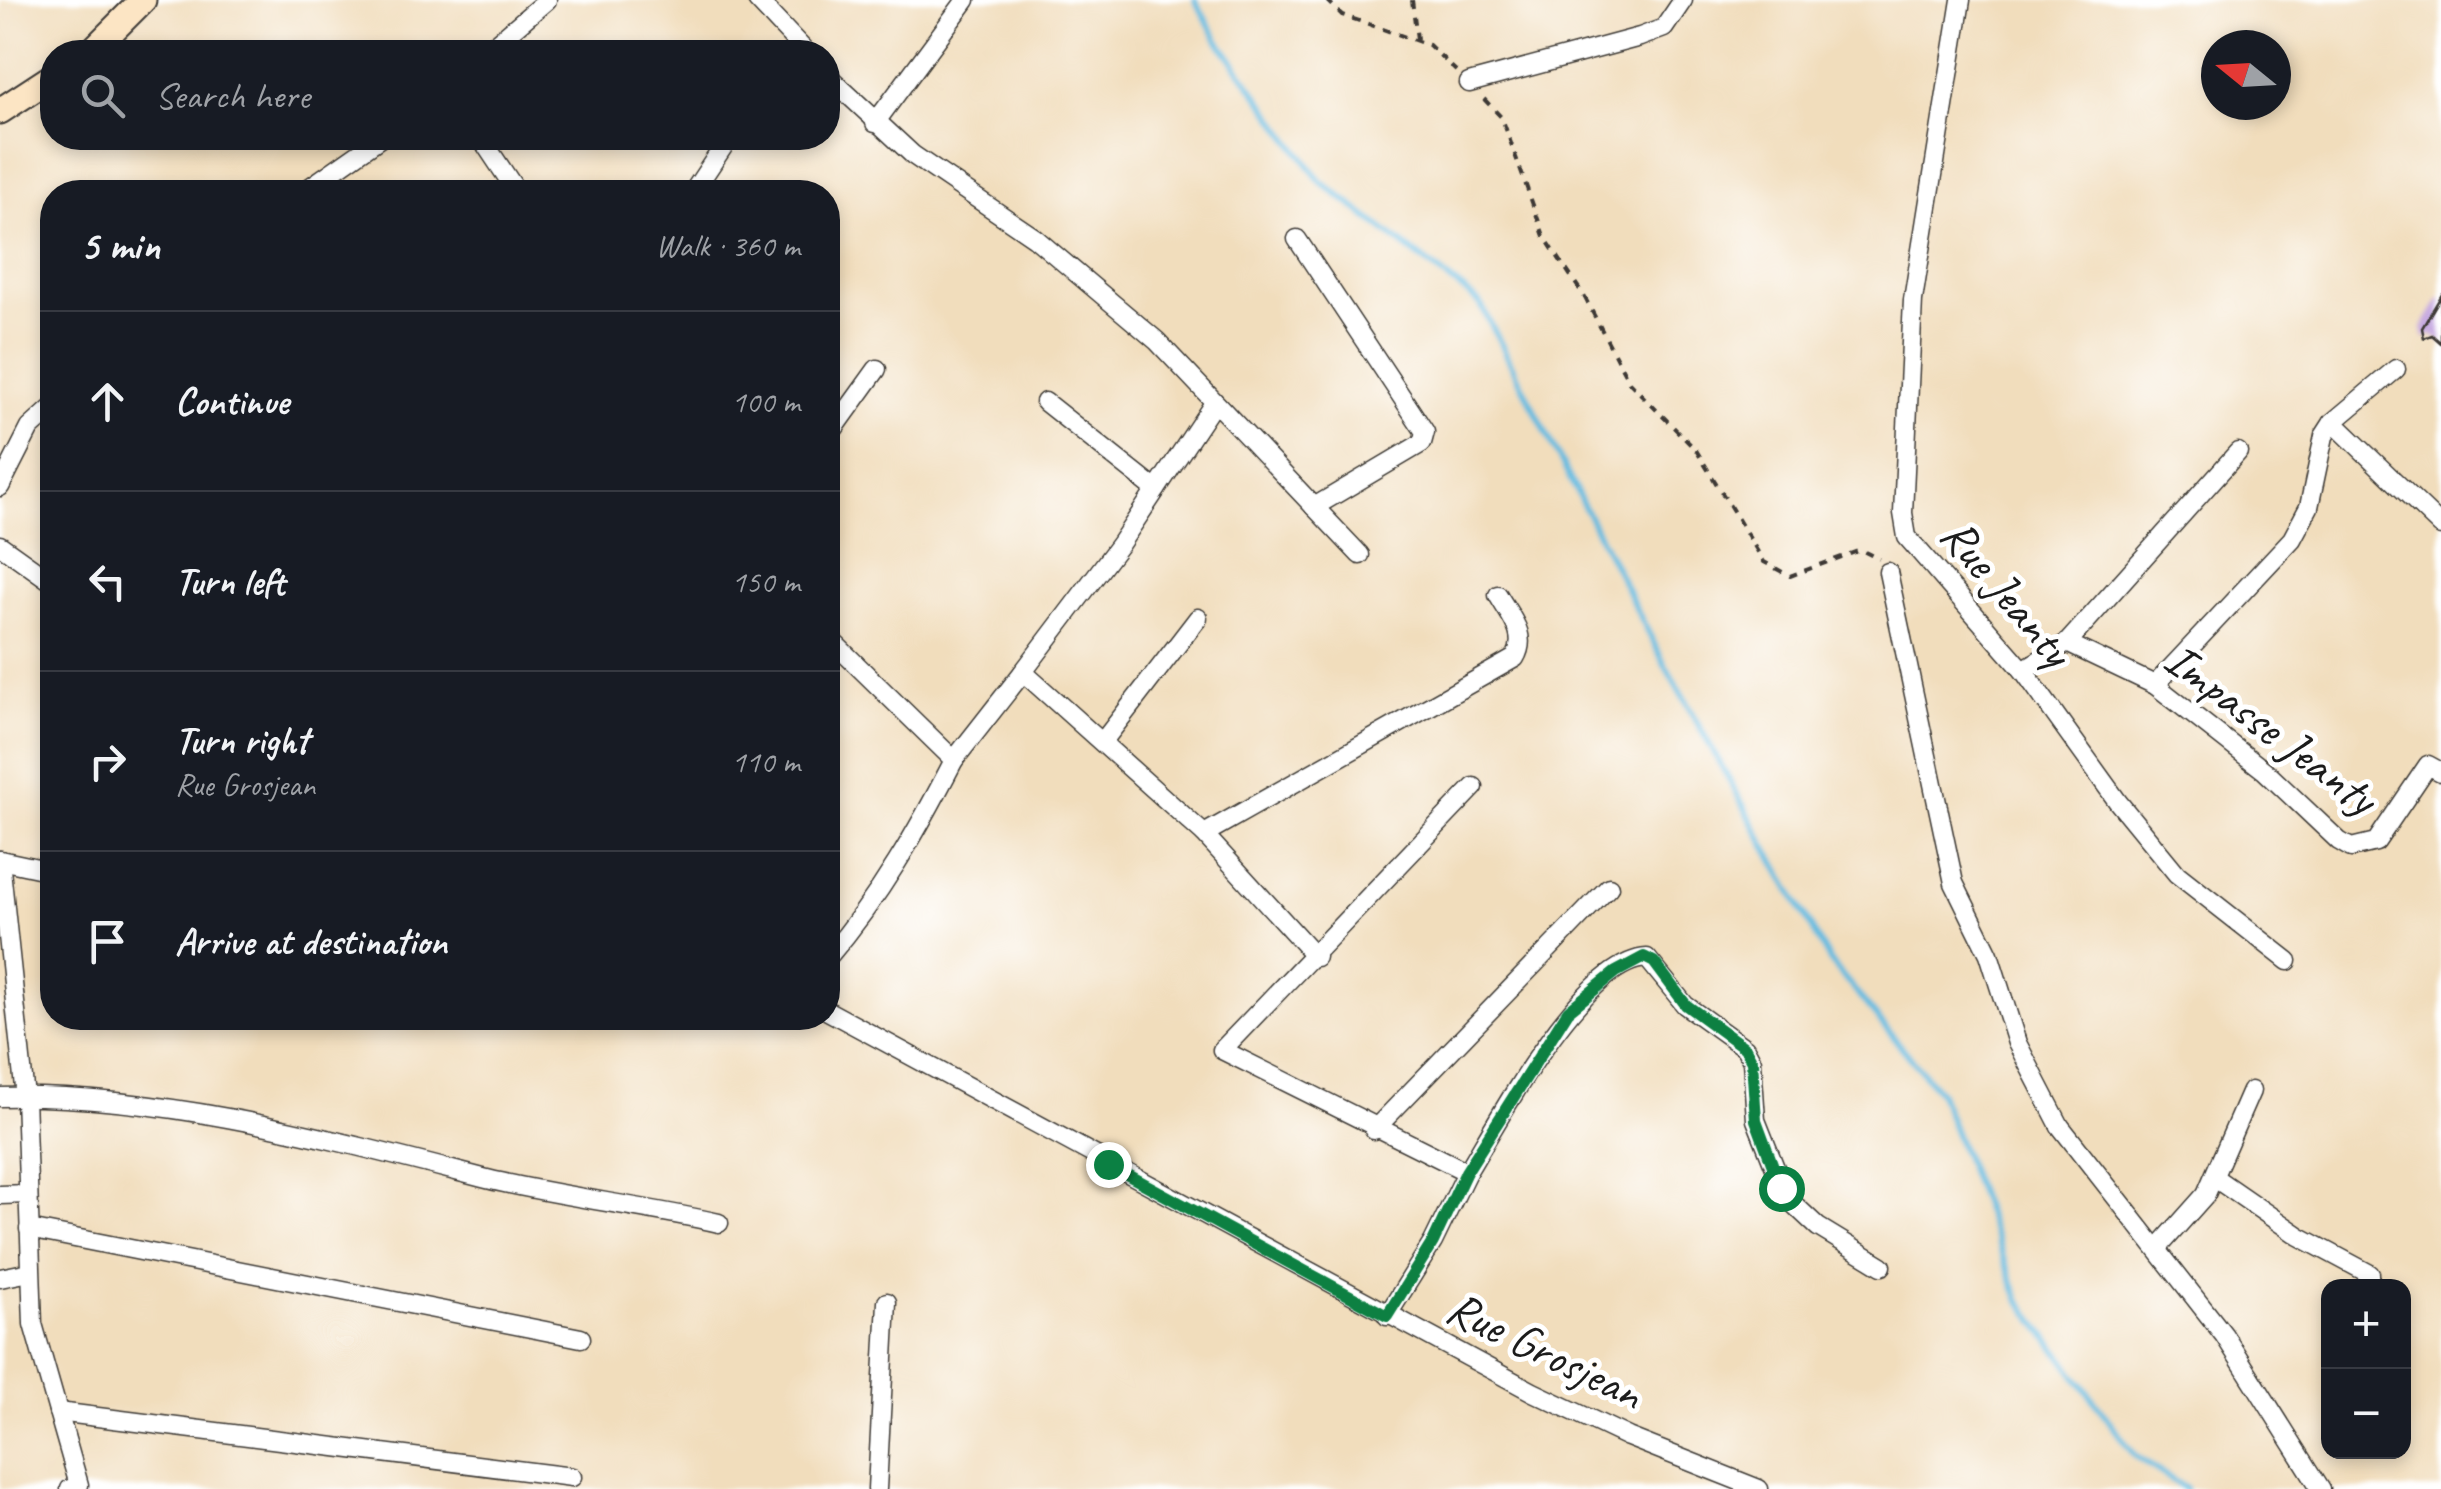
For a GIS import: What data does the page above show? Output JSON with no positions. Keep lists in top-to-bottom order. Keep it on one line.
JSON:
{"streets":{"street":["Rue Jeanty","Impasse Jeanty","Rue Grosjean"]},"north":"left","page":{"search":"Search here","heading":["5 min","Walk · 360 m"],"list":[["Continue","100 m"],["Turn left","150 m"],["Turn right","Rue Grosjean","110 m"],"Arrive at destination"],"map_buttons":["+","−"]}}
